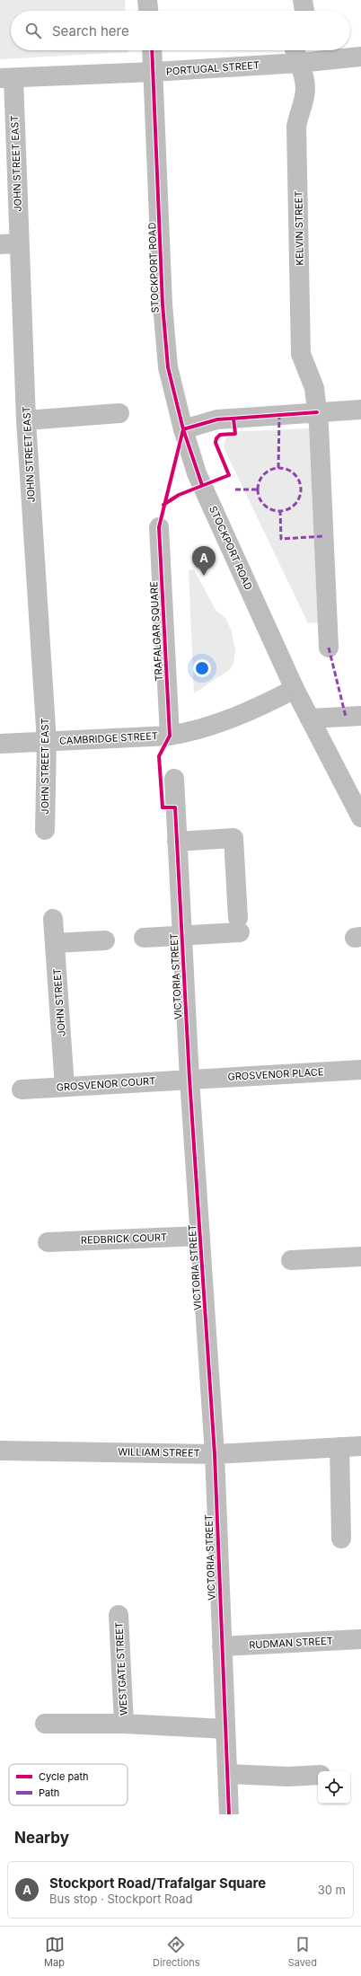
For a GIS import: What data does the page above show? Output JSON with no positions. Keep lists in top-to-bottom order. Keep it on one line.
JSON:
{"streets":{"highway":["STOCKPORT ROAD"],"street":["PORTUGAL STREET","JOHN STREET EAST","KELVIN STREET","TRAFALGAR SQUARE","CAMBRIDGE STREET","VICTORIA STREET","JOHN STREET","GROSVENOR PLACE","GROSVENOR COURT","REDBRICK COURT","WILLIAM STREET","RUDMAN STREET","WESTGATE STREET"]},"crossings":[["PORTUGAL STREET","JOHN STREET EAST"],["PORTUGAL STREET","KELVIN STREET"],["PORTUGAL STREET","STOCKPORT ROAD"],["JOHN STREET EAST","CAMBRIDGE STREET"],["STOCKPORT ROAD","CAMBRIDGE STREET"],["TRAFALGAR SQUARE","CAMBRIDGE STREET"],["VICTORIA STREET","GROSVENOR PLACE"],["VICTORIA STREET","GROSVENOR COURT"],["VICTORIA STREET","REDBRICK COURT"],["VICTORIA STREET","WILLIAM STREET"],["VICTORIA STREET","RUDMAN STREET"],["VICTORIA STREET","WESTGATE STREET"],["JOHN STREET","GROSVENOR COURT"],["GROSVENOR PLACE","GROSVENOR COURT"]],"legend":["Cycle path","Path"],"page":{"search":"Search here","pins":"A","heading":"Nearby","list":[{"mark":"A","name":"Stockport Road/Trafalgar Square","note":"Bus stop · Stockport Road","value":"30 m"}],"nav":["Map","Directions","Saved"]}}
